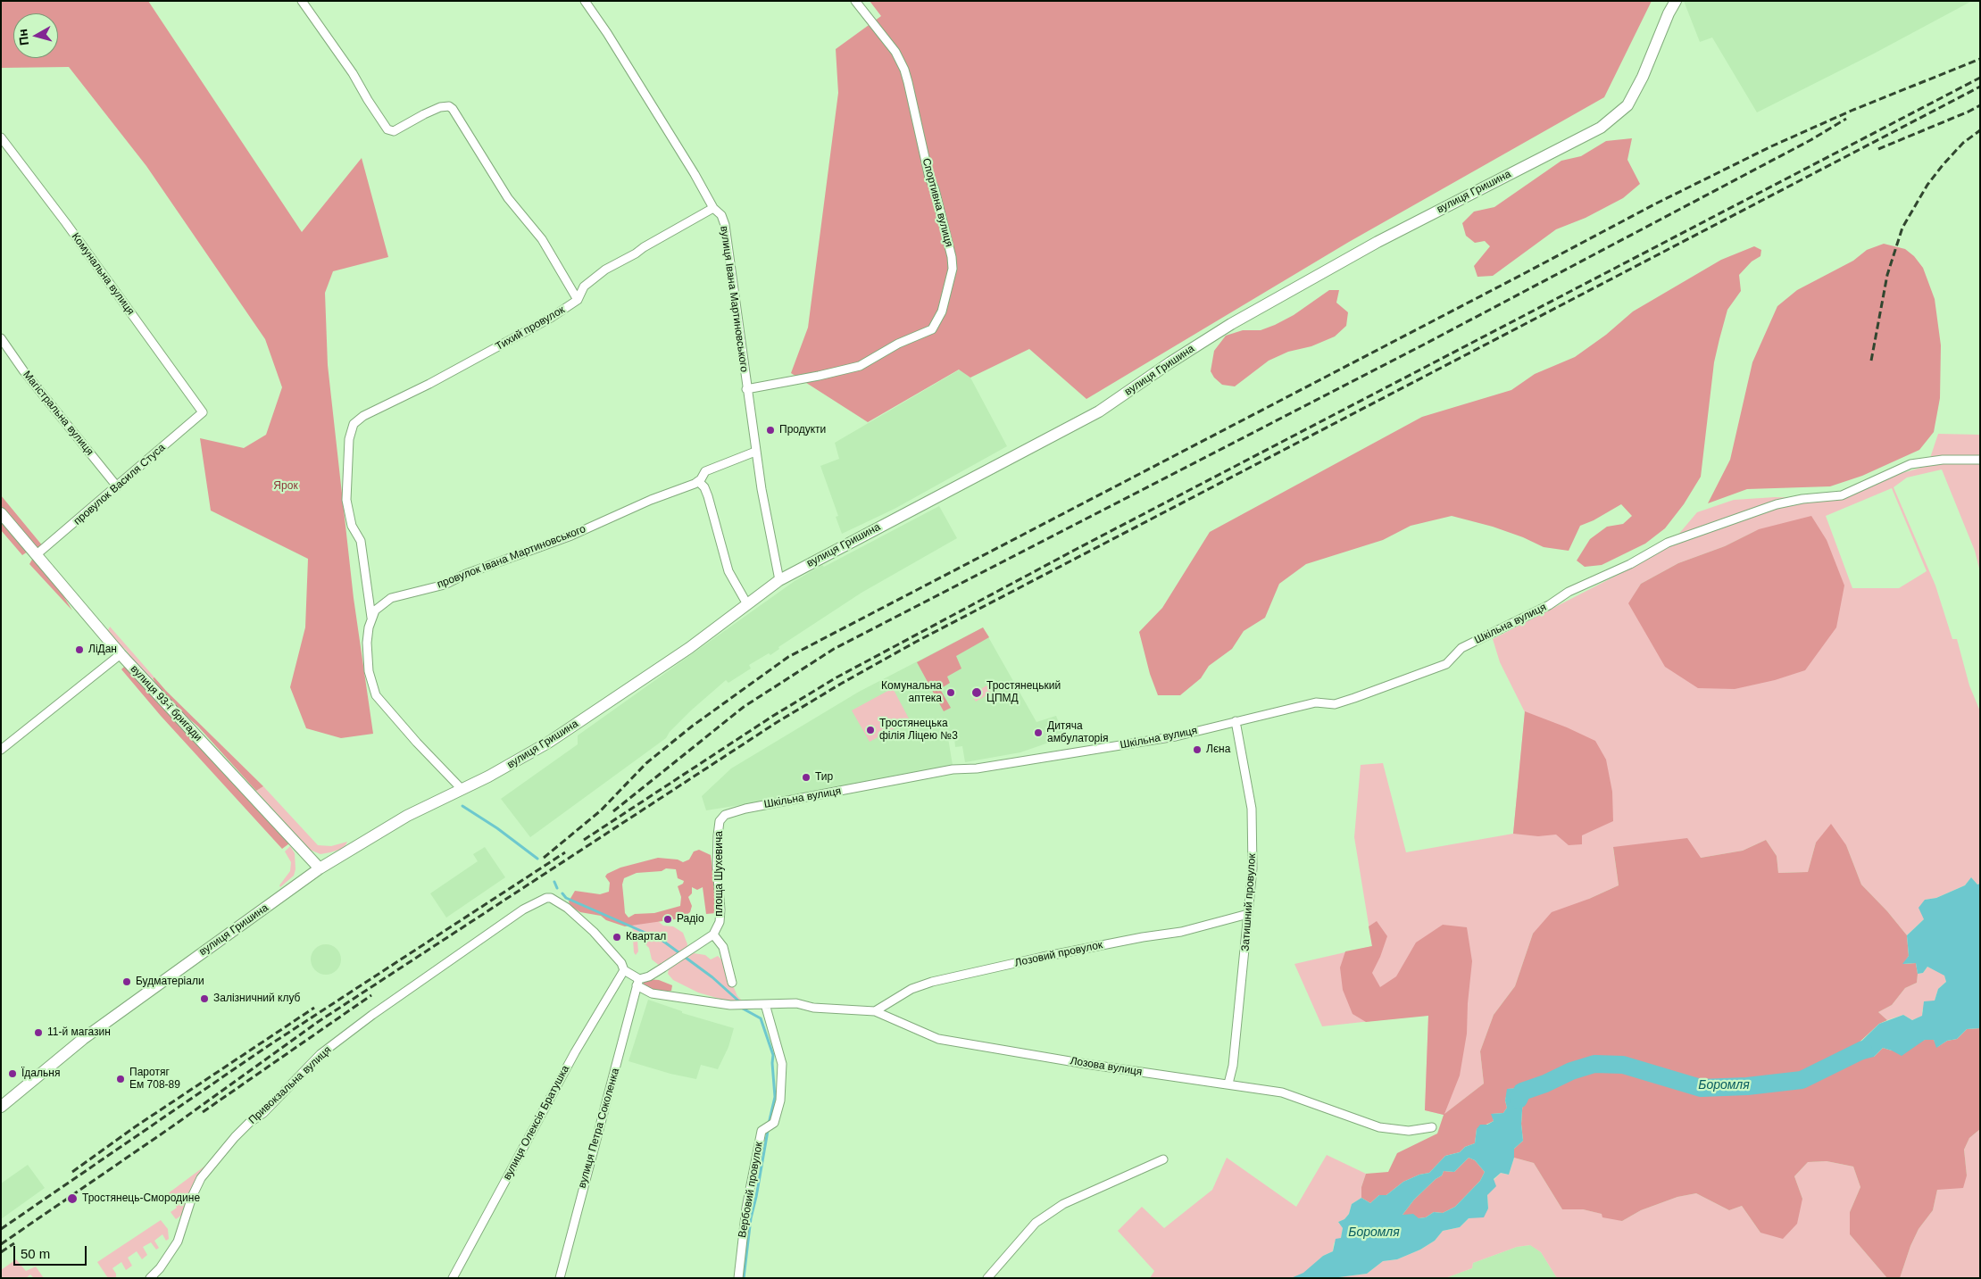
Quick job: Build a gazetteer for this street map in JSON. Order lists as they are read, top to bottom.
{
  "streets": {
    "street": [
      "вулиця Гришина",
      "Спортивна вулиця",
      "Комунальна вулиця",
      "вулиця Івана Мартиновського",
      "Тихий провулок",
      "Магістральна вулиця",
      "провулок Василя Стуса",
      "провулок Івана Мартиновського",
      "Шкільна вулиця",
      "вулиця 93-ї бригади",
      "площа Шухевича",
      "Затишний провулок",
      "Лозовий провулок",
      "Лозова вулиця",
      "Привокзальна вулиця",
      "вулиця Олексія Братушка",
      "вулиця Петра Соколенка",
      "Вербовий провулок"
    ]
  },
  "crossings": [
    ["вулиця Гришина", "вулиця Івана Мартиновського"],
    ["вулиця Гришина", "вулиця 93-ї бригади"],
    ["Спортивна вулиця", "вулиця Івана Мартиновського"],
    ["Комунальна вулиця", "провулок Василя Стуса"],
    ["вулиця Івана Мартиновського", "Тихий провулок"],
    ["вулиця Івана Мартиновського", "провулок Івана Мартиновського"],
    ["Тихий провулок", "провулок Івана Мартиновського"],
    ["Магістральна вулиця", "провулок Василя Стуса"],
    ["провулок Василя Стуса", "вулиця 93-ї бригади"],
    ["Шкільна вулиця", "площа Шухевича"],
    ["Шкільна вулиця", "Затишний провулок"],
    ["Затишний провулок", "Лозовий провулок"],
    ["Затишний провулок", "Лозова вулиця"],
    ["Лозовий провулок", "Лозова вулиця"],
    ["Лозова вулиця", "Вербовий провулок"],
    ["Привокзальна вулиця", "вулиця Олексія Братушка"]
  ],
  "water": ["Боромля"],
  "parks": ["Ярок"],
  "places": [
    "Продукти",
    "ЛіДан",
    "Комунальна аптека",
    "Тростянецький ЦПМД",
    "Тростянецька філія Ліцею №3",
    "Дитяча амбулаторія",
    "Лєна",
    "Тир",
    "Радіо",
    "Квартал",
    "Будматеріали",
    "Залізничний клуб",
    "11-й магазин",
    "Їдальня",
    "Паротяг Ем 708-89",
    "Тростянець-Смородине"
  ],
  "scale_bar": "50 m",
  "north": "left"
}
